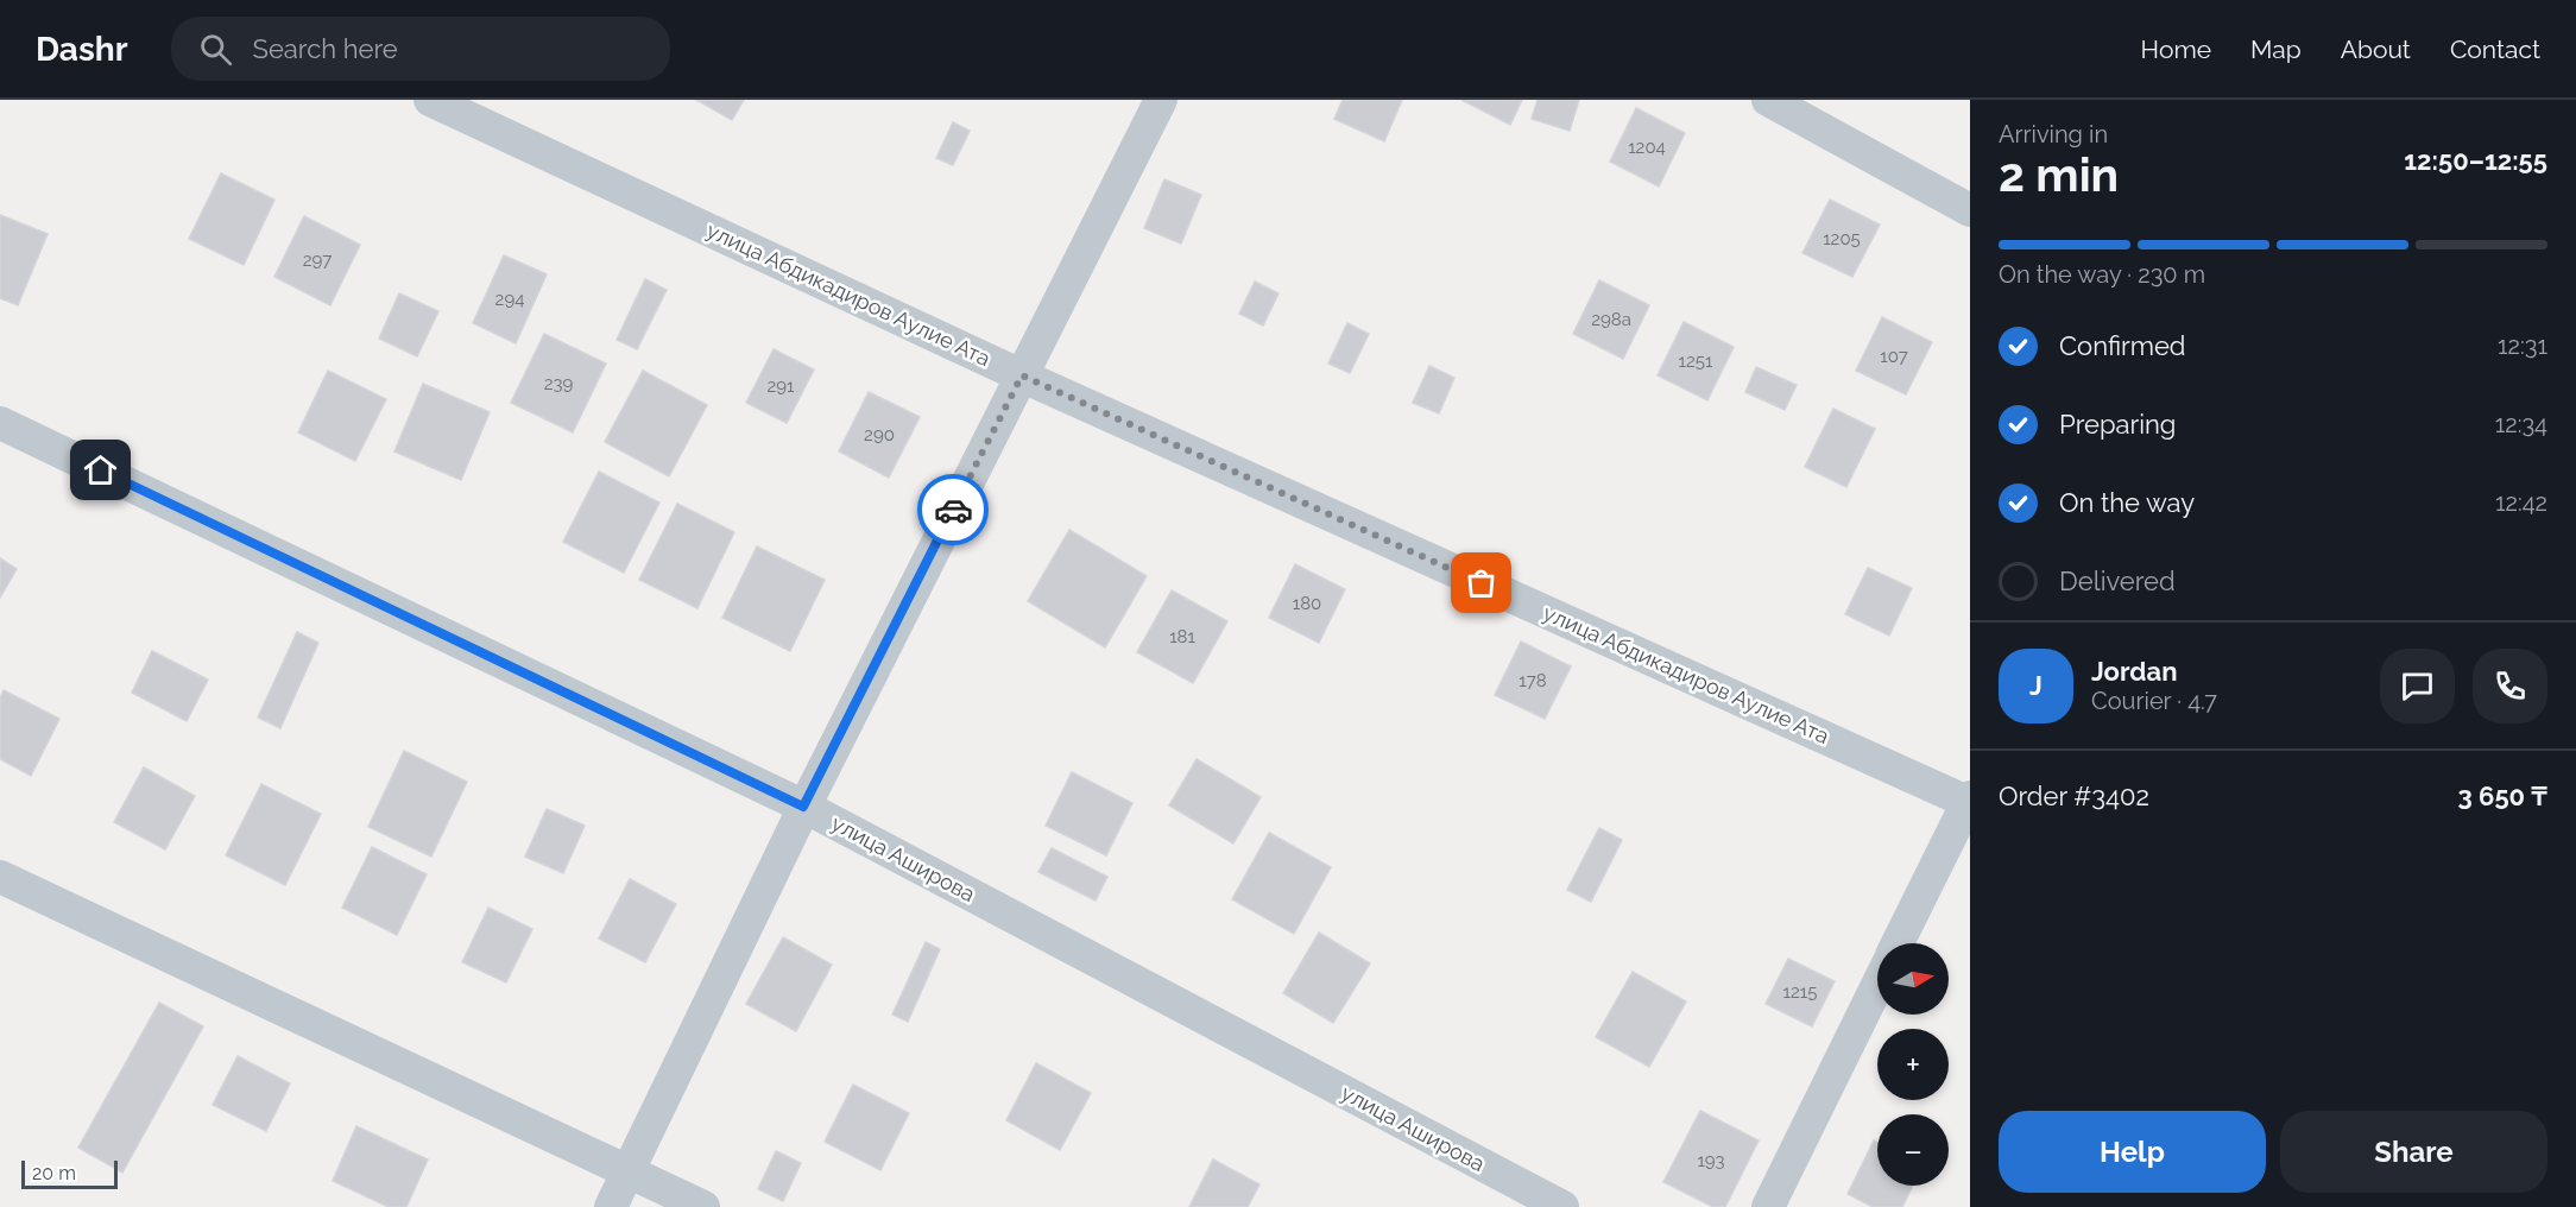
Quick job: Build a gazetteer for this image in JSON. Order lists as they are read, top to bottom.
{
  "streets": {
    "street": ["улица Абдикадиров Аулие Ата", "улица Аширова"]
  },
  "house_numbers": [
    "1204",
    "1205",
    "297",
    "294",
    "298а",
    "107",
    "1251",
    "239",
    "291",
    "290",
    "180",
    "181",
    "178",
    "1215",
    "193"
  ],
  "scale_bar": "20 m",
  "north": "right",
  "page": {
    "header": "Dashr",
    "search": "Search here",
    "nav": [
      "Home",
      "Map",
      "About",
      "Contact"
    ],
    "heading": ["2 min", "Arriving in", "12:50–12:55"],
    "panel": [
      "Jordan",
      "Courier · 4.7",
      "Order #3402",
      "3 650 ₸"
    ],
    "bar": "On the way · 230 m",
    "list": [
      ["Confirmed", "12:31"],
      ["Preparing", "12:34"],
      ["On the way", "12:42"],
      "Delivered"
    ],
    "round": "J",
    "map_buttons": ["+", "−"],
    "buttons": ["Help", "Share"],
    "scale": "20 m"
  }
}
